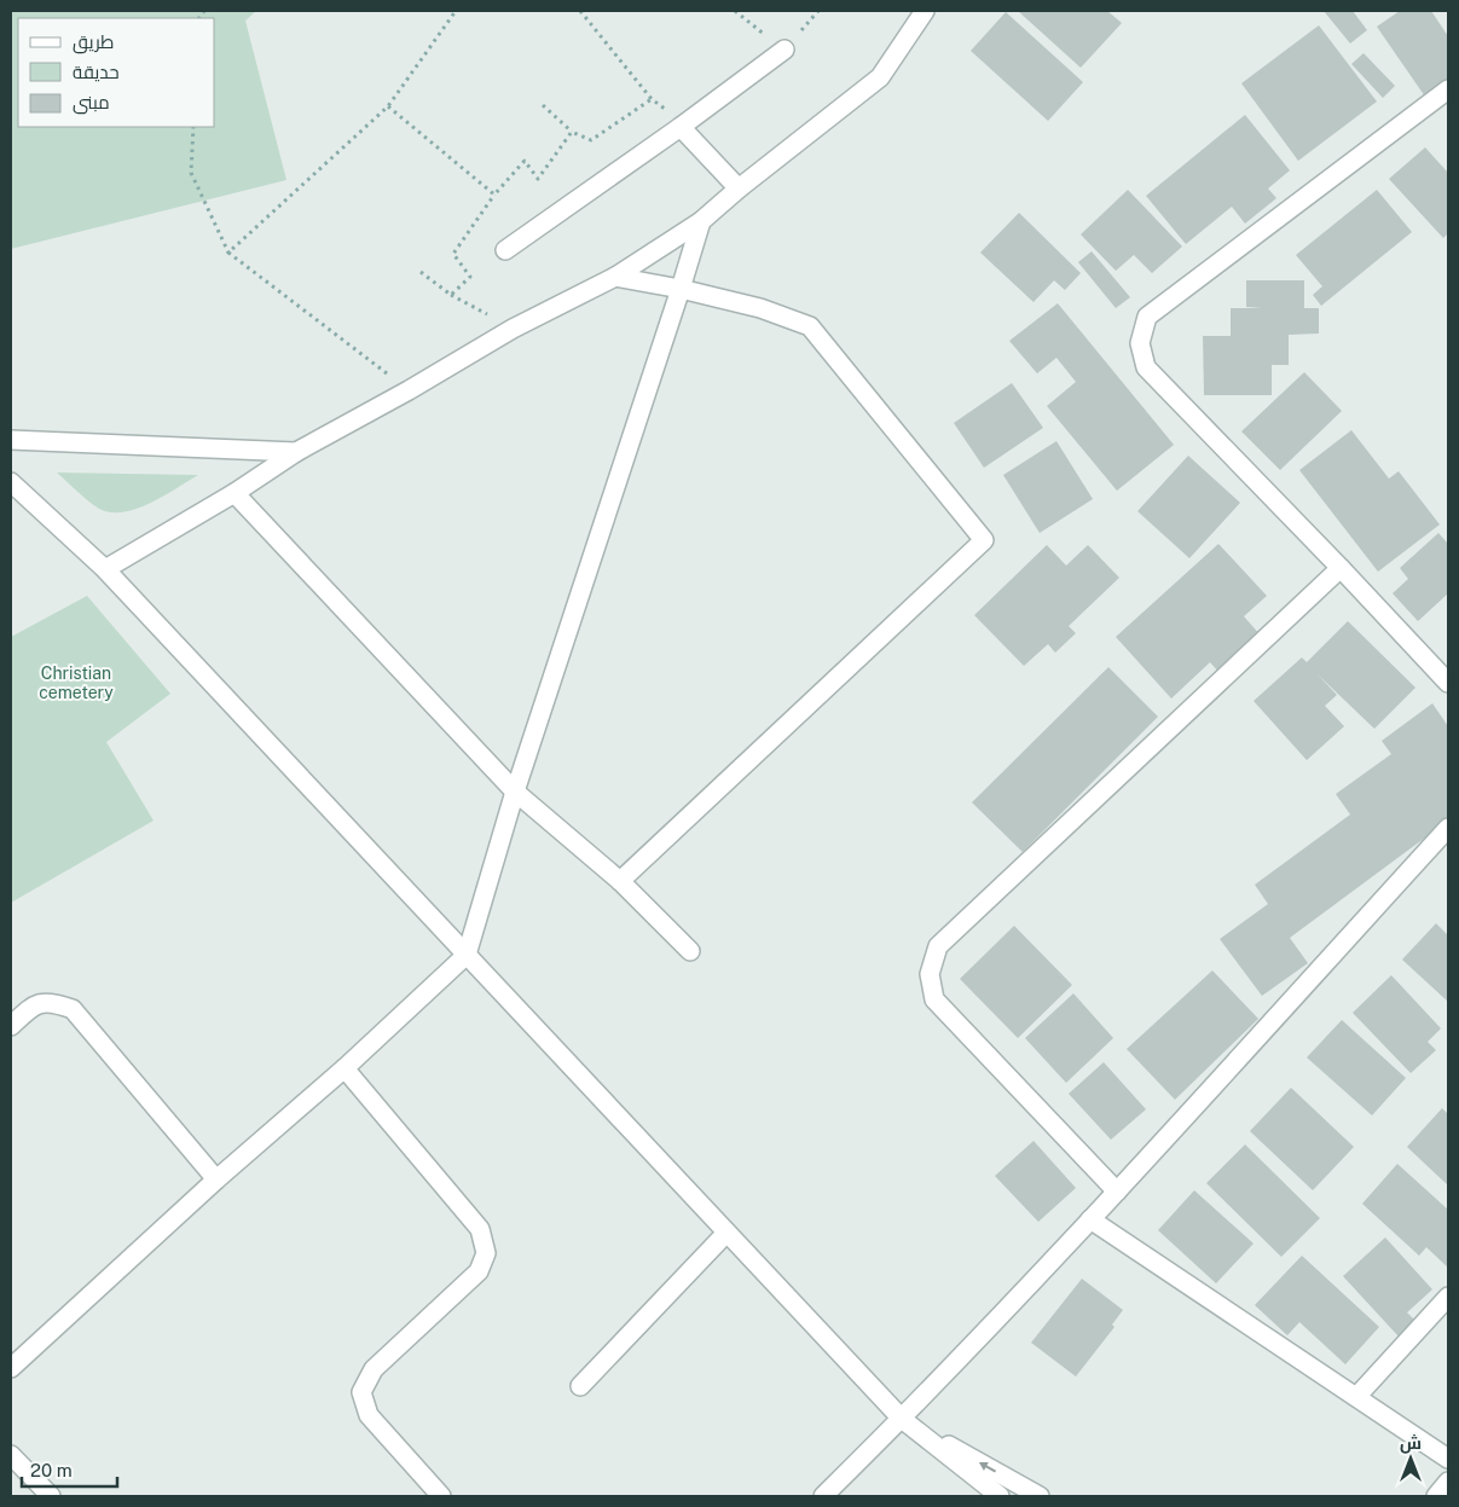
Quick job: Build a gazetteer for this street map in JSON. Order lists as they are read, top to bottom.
{
  "parks": ["Christian cemetery"],
  "legend": ["طريق", "حديقة", "مبنى"],
  "scale_bar": "20 m",
  "north": "top"
}
